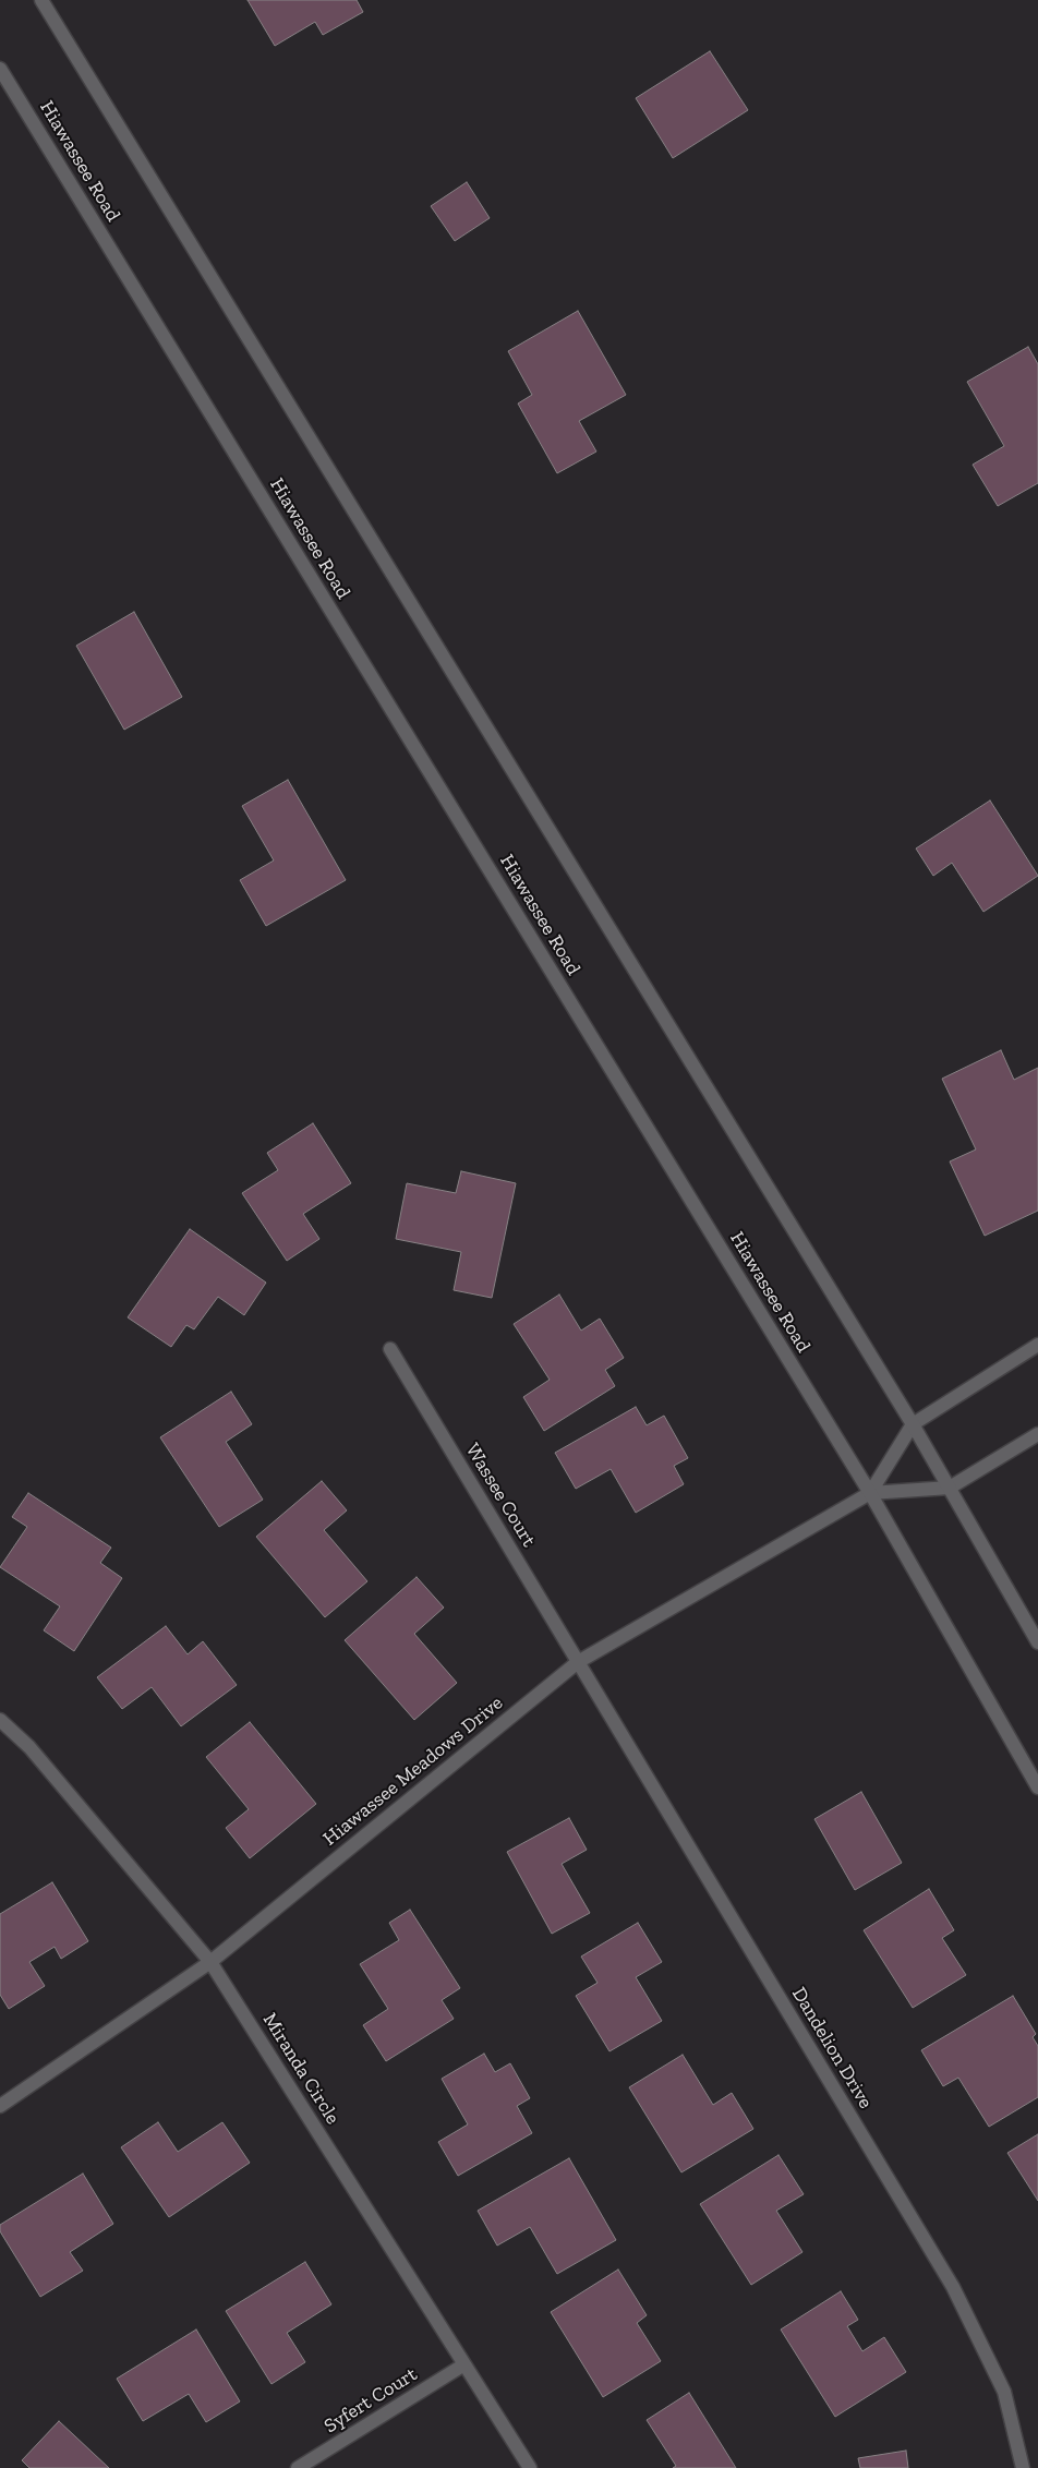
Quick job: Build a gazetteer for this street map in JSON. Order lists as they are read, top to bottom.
{
  "streets": {
    "street": [
      "Hiawassee Road",
      "Wassee Court",
      "Hiawassee Meadows Drive",
      "Dandelion Drive",
      "Miranda Circle",
      "Syfert Court"
    ]
  },
  "crossings": [
    ["Hiawassee Road", "Hiawassee Meadows Drive"],
    ["Wassee Court", "Hiawassee Meadows Drive"],
    ["Wassee Court", "Dandelion Drive"],
    ["Hiawassee Meadows Drive", "Dandelion Drive"],
    ["Hiawassee Meadows Drive", "Miranda Circle"],
    ["Miranda Circle", "Syfert Court"]
  ]
}
